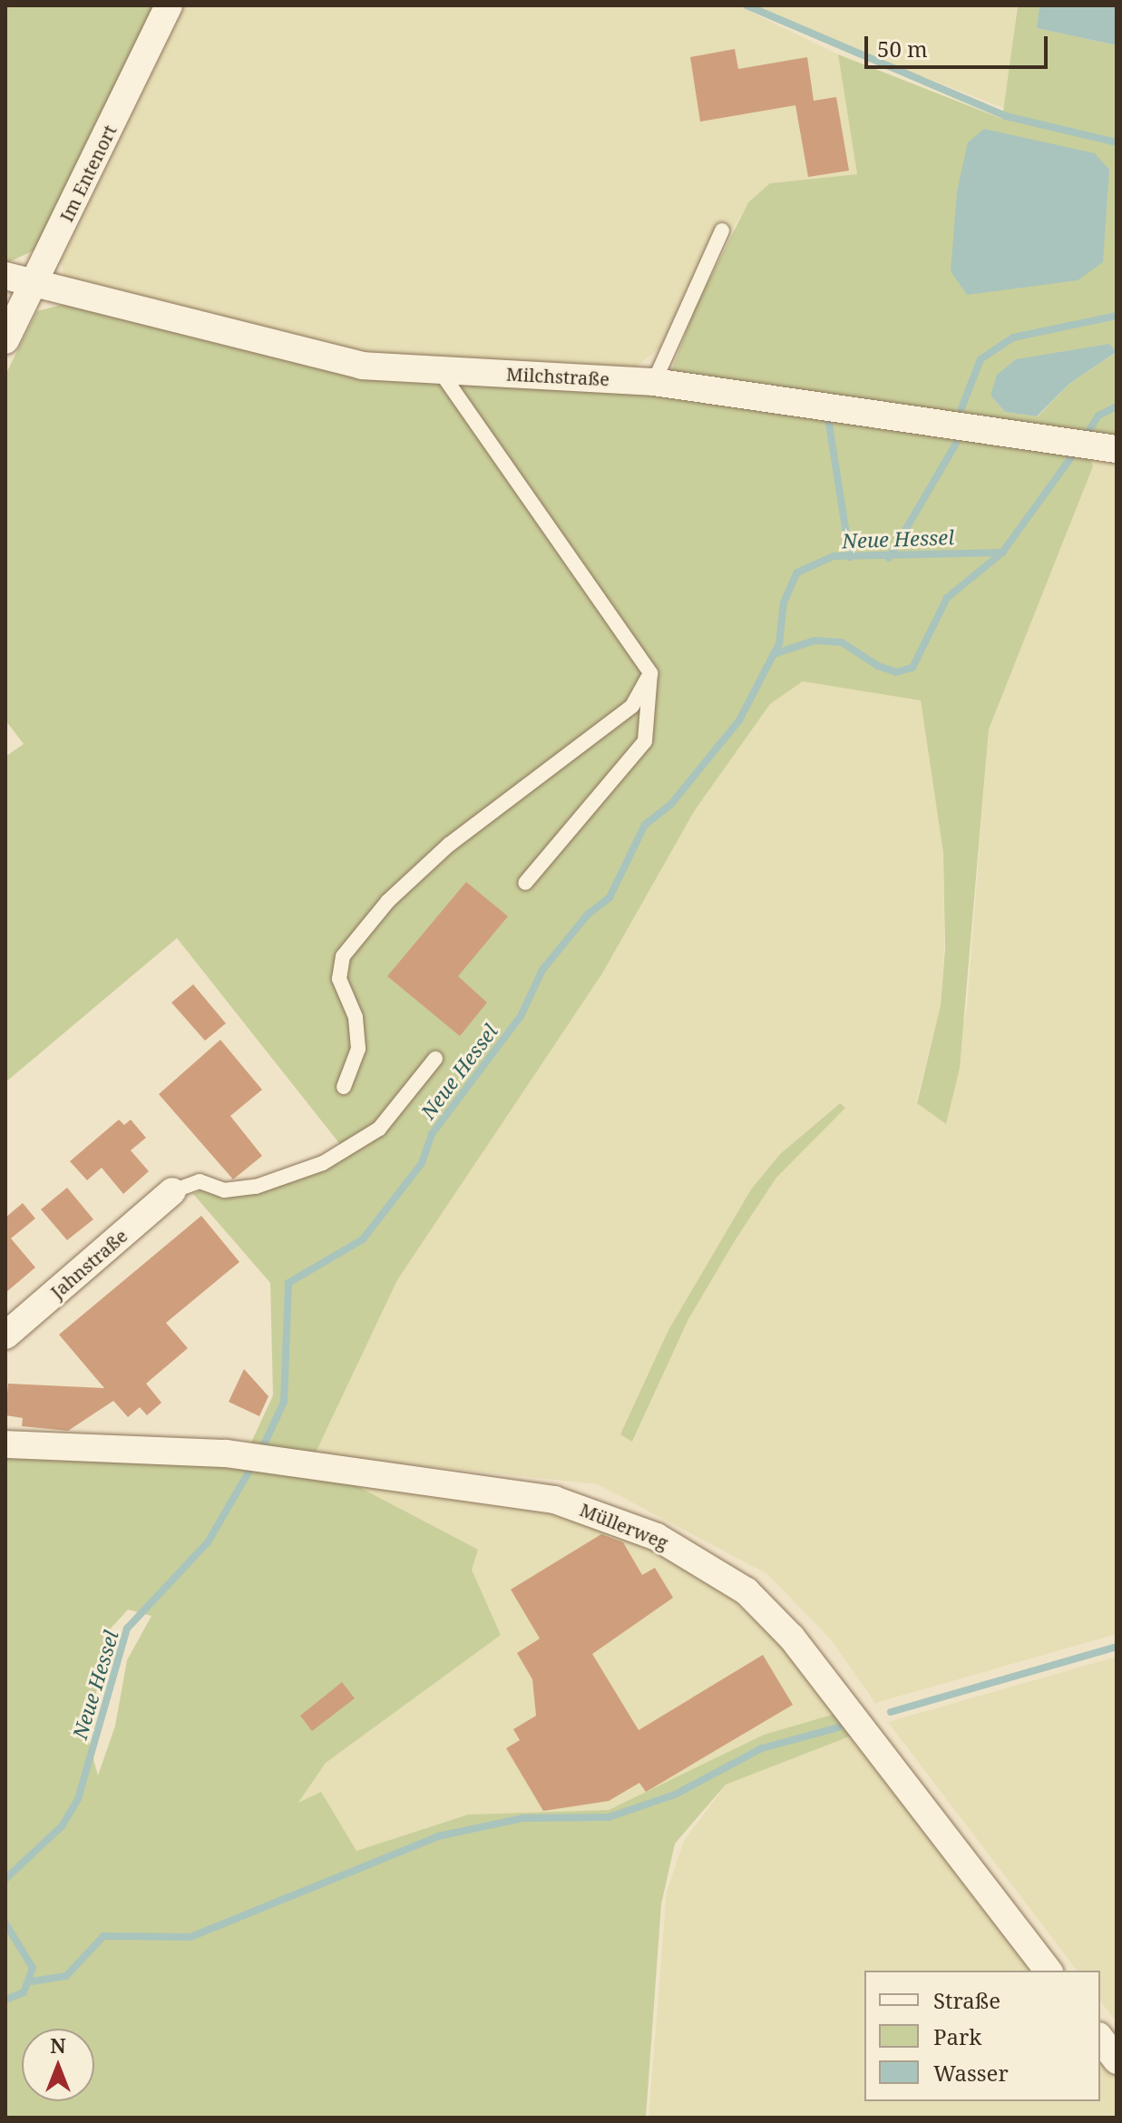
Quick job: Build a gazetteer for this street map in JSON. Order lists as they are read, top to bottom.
{
  "streets": {
    "street": [
      "Im Entenort",
      "Milchstraße",
      "Jahnstraße",
      "Müllerweg"
    ]
  },
  "crossings": [
    ["Im Entenort", "Milchstraße"]
  ],
  "water": ["Neue Hessel"],
  "legend": ["Straße", "Park", "Wasser"],
  "scale_bar": "50 m",
  "north": "top"
}
